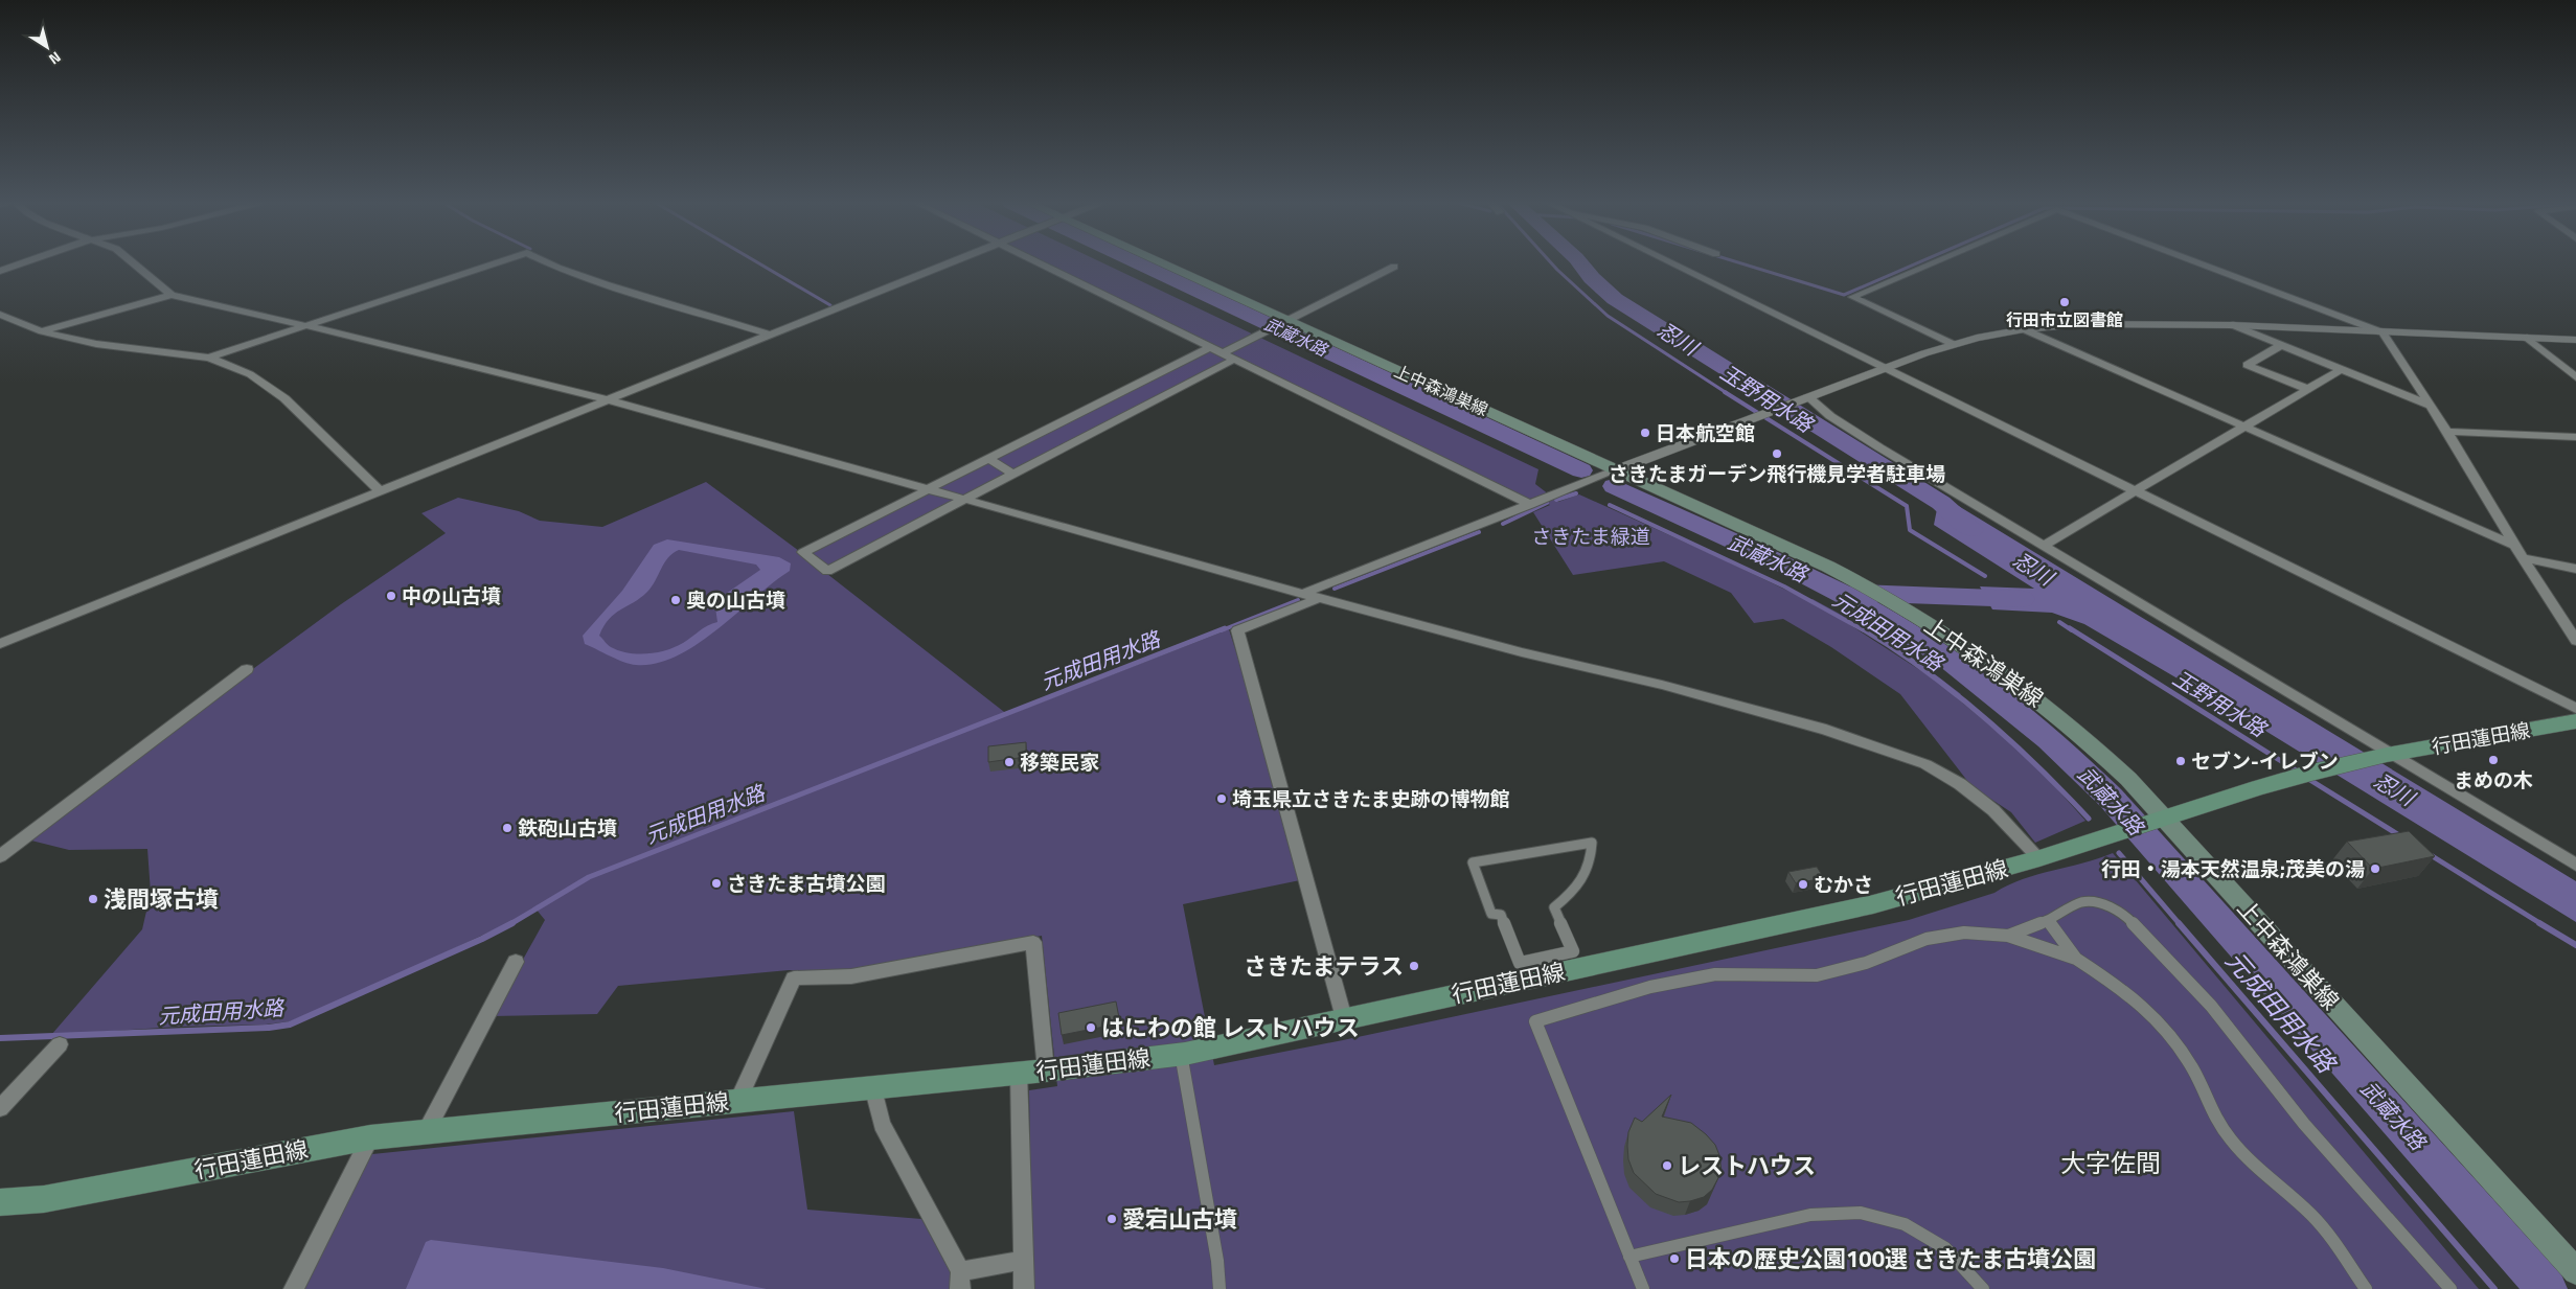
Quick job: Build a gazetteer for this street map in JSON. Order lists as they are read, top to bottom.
{
  "streets": {
    "main road": ["上中森鴻巣線", "行田蓮田線"]
  },
  "crossings": [
    ["上中森鴻巣線", "行田蓮田線"]
  ],
  "districts": ["大字佐間"],
  "water": [
    "武蔵水路",
    "忍川",
    "玉野用水路",
    "元成田用水路"
  ],
  "parks": ["さきたま緑道"],
  "places": [
    "行田市立図書館",
    "日本航空館",
    "さきたまガーデン飛行機見学者駐車場",
    "中の山古墳",
    "奥の山古墳",
    "まめの木",
    "セブン-イレブン",
    "移築民家",
    "埼玉県立さきたま史跡の博物館",
    "鉄砲山古墳",
    "行田・湯本天然温泉;茂美の湯",
    "さきたま古墳公園",
    "むかさ",
    "浅間塚古墳",
    "さきたまテラス",
    "はにわの館 レストハウス",
    "レストハウス",
    "愛宕山古墳",
    "日本の歴史公園100選 さきたま古墳公園"
  ],
  "north": "bottom right"
}
